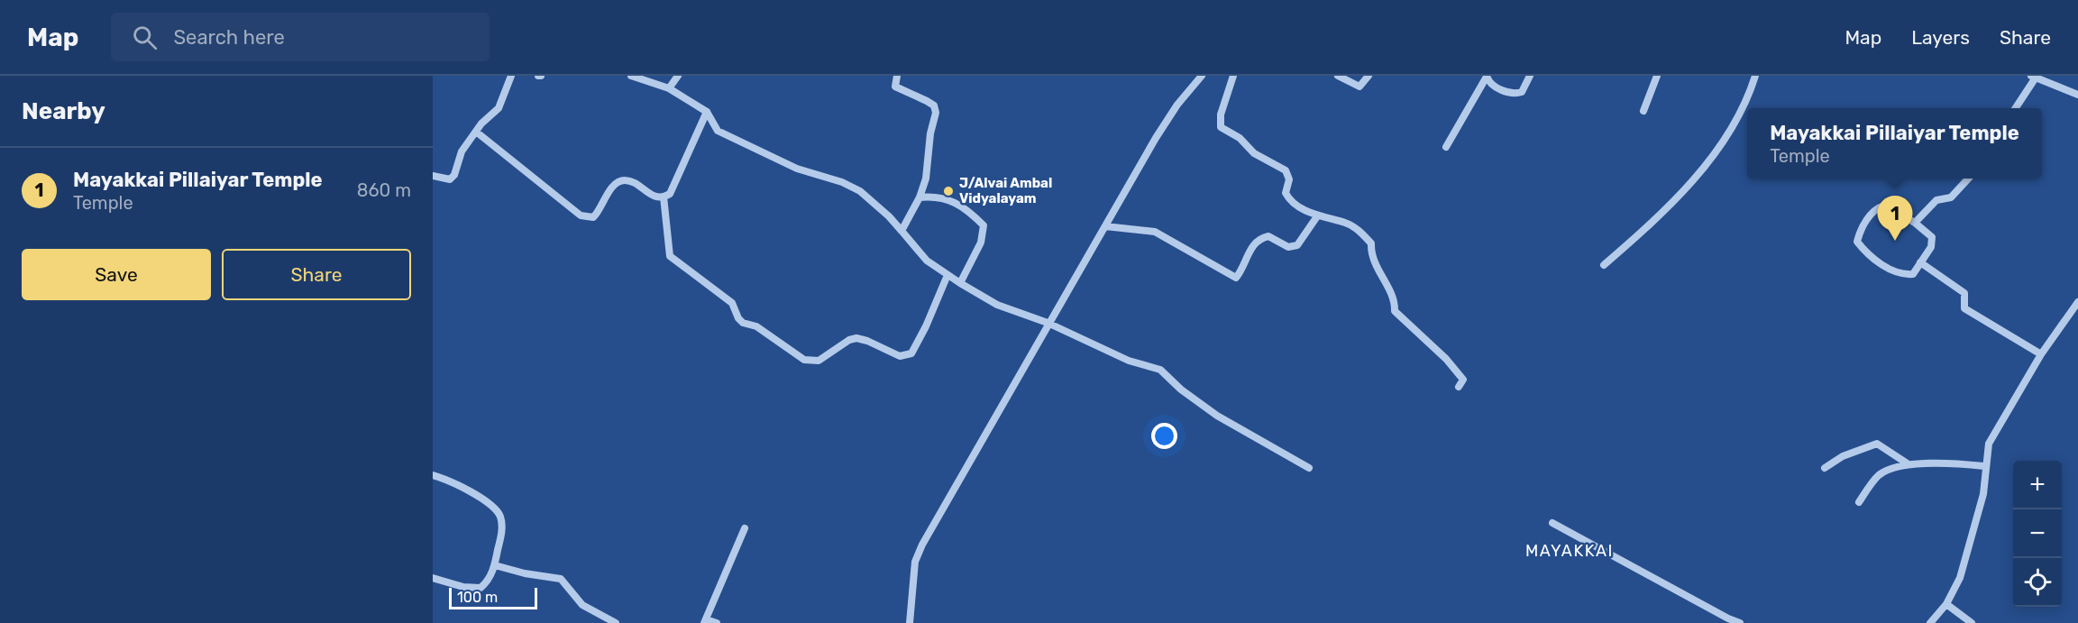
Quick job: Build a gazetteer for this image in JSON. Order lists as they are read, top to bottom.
{
  "districts": ["MAYAKKAI"],
  "places": ["J/Alvai Ambal Vidyalayam"],
  "scale_bar": "100 m",
  "page": {
    "header": "Map",
    "search": "Search here",
    "nav": ["Map", "Layers", "Share"],
    "heading": "Nearby",
    "popup": ["Mayakkai Pillaiyar Temple", "Temple"],
    "list": [
      {
        "mark": "1",
        "name": "Mayakkai Pillaiyar Temple",
        "note": "Temple",
        "value": "860 m"
      }
    ],
    "pins": "1",
    "buttons": ["Save", "Share"],
    "map_buttons": ["+", "−"],
    "scale": "100 m"
  }
}
